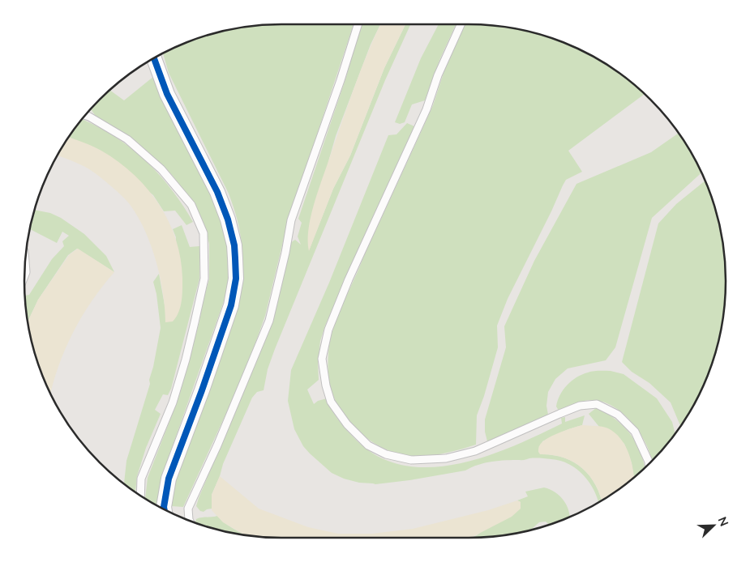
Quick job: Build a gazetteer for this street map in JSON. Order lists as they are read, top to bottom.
{
  "north": "top right"
}
